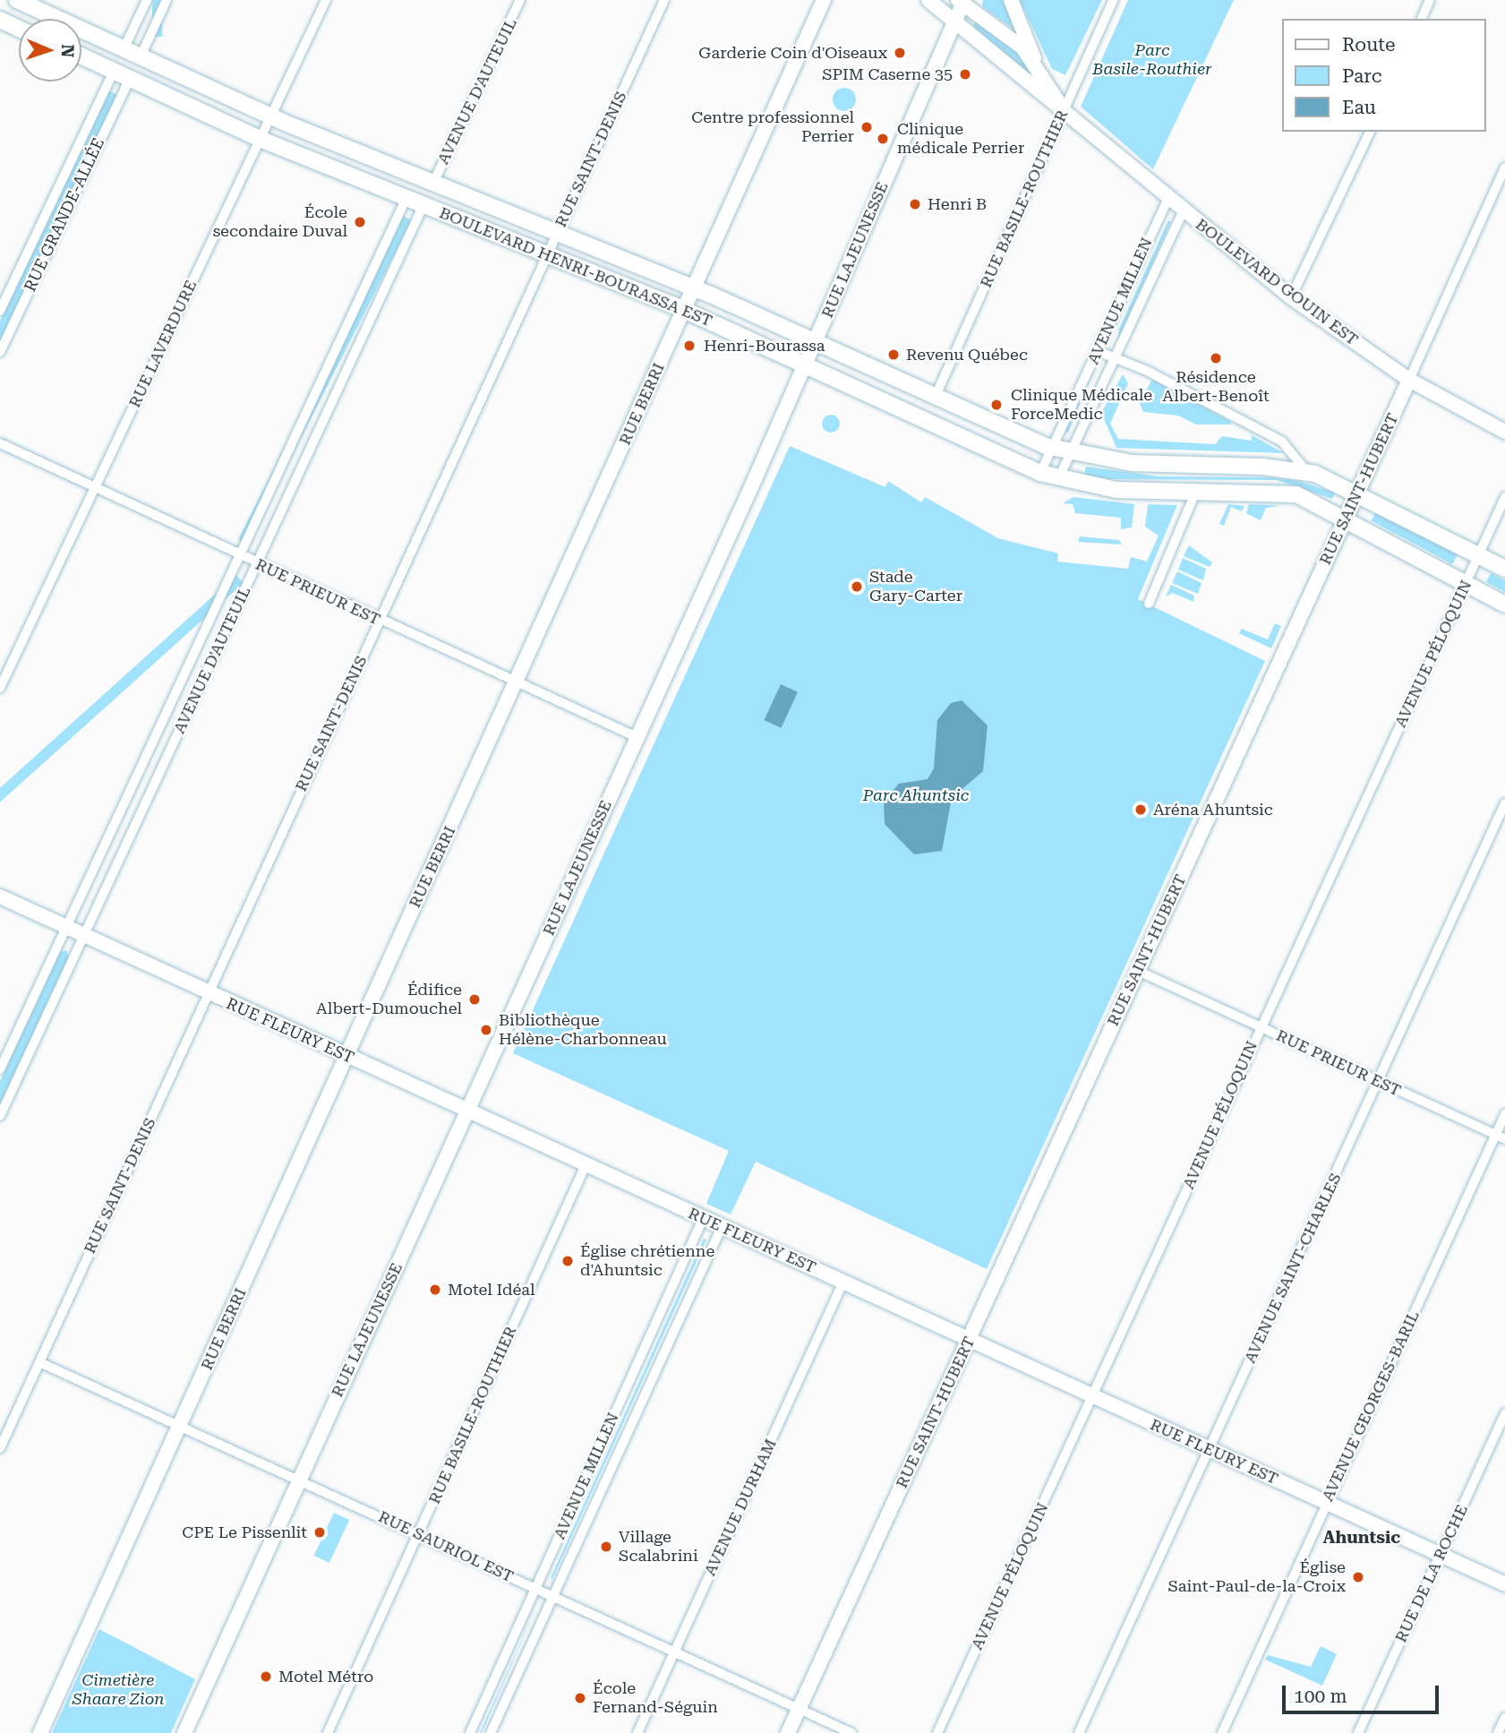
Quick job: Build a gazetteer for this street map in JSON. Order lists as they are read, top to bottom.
{
  "streets": {
    "main road": [
      "RUE LAJEUNESSE",
      "BOULEVARD HENRI-BOURASSA EST",
      "BOULEVARD GOUIN EST",
      "RUE BERRI",
      "RUE SAINT-HUBERT",
      "RUE FLEURY EST"
    ],
    "street": [
      "AVENUE D'AUTEUIL",
      "RUE SAINT-DENIS",
      "RUE BASILE-ROUTHIER",
      "RUE GRANDE-ALLÉE",
      "AVENUE MILLEN",
      "RUE LAVERDURE",
      "RUE PRIEUR EST",
      "AVENUE PÉLOQUIN",
      "AVENUE SAINT-CHARLES",
      "AVENUE GEORGES-BARIL",
      "AVENUE DURHAM",
      "RUE SAURIOL EST",
      "RUE DE LA ROCHE"
    ]
  },
  "crossings": [
    ["AVENUE D'AUTEUIL", "BOULEVARD HENRI-BOURASSA EST"],
    ["AVENUE D'AUTEUIL", "RUE PRIEUR EST"],
    ["AVENUE D'AUTEUIL", "RUE FLEURY EST"],
    ["RUE SAINT-DENIS", "BOULEVARD HENRI-BOURASSA EST"],
    ["RUE SAINT-DENIS", "RUE PRIEUR EST"],
    ["RUE SAINT-DENIS", "RUE FLEURY EST"],
    ["RUE SAINT-DENIS", "RUE SAURIOL EST"],
    ["RUE BASILE-ROUTHIER", "BOULEVARD HENRI-BOURASSA EST"],
    ["RUE BASILE-ROUTHIER", "BOULEVARD GOUIN EST"],
    ["RUE BASILE-ROUTHIER", "RUE FLEURY EST"],
    ["RUE BASILE-ROUTHIER", "RUE SAURIOL EST"],
    ["RUE GRANDE-ALLÉE", "BOULEVARD HENRI-BOURASSA EST"],
    ["RUE LAJEUNESSE", "BOULEVARD HENRI-BOURASSA EST"],
    ["RUE LAJEUNESSE", "BOULEVARD GOUIN EST"],
    ["RUE LAJEUNESSE", "RUE PRIEUR EST"],
    ["RUE LAJEUNESSE", "RUE FLEURY EST"],
    ["RUE LAJEUNESSE", "RUE SAURIOL EST"],
    ["BOULEVARD HENRI-BOURASSA EST", "AVENUE MILLEN"],
    ["BOULEVARD HENRI-BOURASSA EST", "RUE LAVERDURE"],
    ["BOULEVARD HENRI-BOURASSA EST", "RUE BERRI"],
    ["BOULEVARD HENRI-BOURASSA EST", "RUE SAINT-HUBERT"],
    ["BOULEVARD HENRI-BOURASSA EST", "AVENUE PÉLOQUIN"],
    ["BOULEVARD GOUIN EST", "AVENUE MILLEN"],
    ["BOULEVARD GOUIN EST", "RUE SAINT-HUBERT"],
    ["AVENUE MILLEN", "RUE FLEURY EST"],
    ["AVENUE MILLEN", "RUE SAURIOL EST"],
    ["RUE LAVERDURE", "RUE PRIEUR EST"],
    ["RUE BERRI", "RUE PRIEUR EST"],
    ["RUE BERRI", "RUE FLEURY EST"],
    ["RUE BERRI", "RUE SAURIOL EST"],
    ["RUE SAINT-HUBERT", "RUE PRIEUR EST"],
    ["RUE SAINT-HUBERT", "RUE FLEURY EST"],
    ["RUE SAINT-HUBERT", "RUE SAURIOL EST"],
    ["RUE PRIEUR EST", "AVENUE PÉLOQUIN"],
    ["RUE PRIEUR EST", "AVENUE SAINT-CHARLES"],
    ["RUE PRIEUR EST", "AVENUE GEORGES-BARIL"],
    ["AVENUE PÉLOQUIN", "RUE FLEURY EST"],
    ["RUE FLEURY EST", "AVENUE SAINT-CHARLES"],
    ["RUE FLEURY EST", "AVENUE GEORGES-BARIL"],
    ["RUE FLEURY EST", "AVENUE DURHAM"],
    ["RUE FLEURY EST", "RUE DE LA ROCHE"],
    ["AVENUE DURHAM", "RUE SAURIOL EST"]
  ],
  "districts": ["Ahuntsic"],
  "parks": ["Parc Basile-Routhier", "Parc Ahuntsic", "Cimetière Shaare Zion"],
  "places": [
    "Garderie Coin d'Oiseaux",
    "SPIM Caserne 35",
    "Centre professionnel Perrier",
    "Clinique médicale Perrier",
    "Henri B",
    "École secondaire Duval",
    "Henri-Bourassa",
    "Revenu Québec",
    "Résidence Albert-Benoît",
    "Clinique Médicale ForceMedic",
    "Stade Gary-Carter",
    "Aréna Ahuntsic",
    "Édifice Albert-Dumouchel",
    "Bibliothèque Hélène-Charbonneau",
    "Église chrétienne d'Ahuntsic",
    "Motel Idéal",
    "CPE Le Pissenlit",
    "Village Scalabrini",
    "Église Saint-Paul-de-la-Croix",
    "Motel Métro",
    "École Fernand-Séguin"
  ],
  "legend": ["Route", "Parc", "Eau"],
  "scale_bar": "100 m",
  "north": "right"
}
